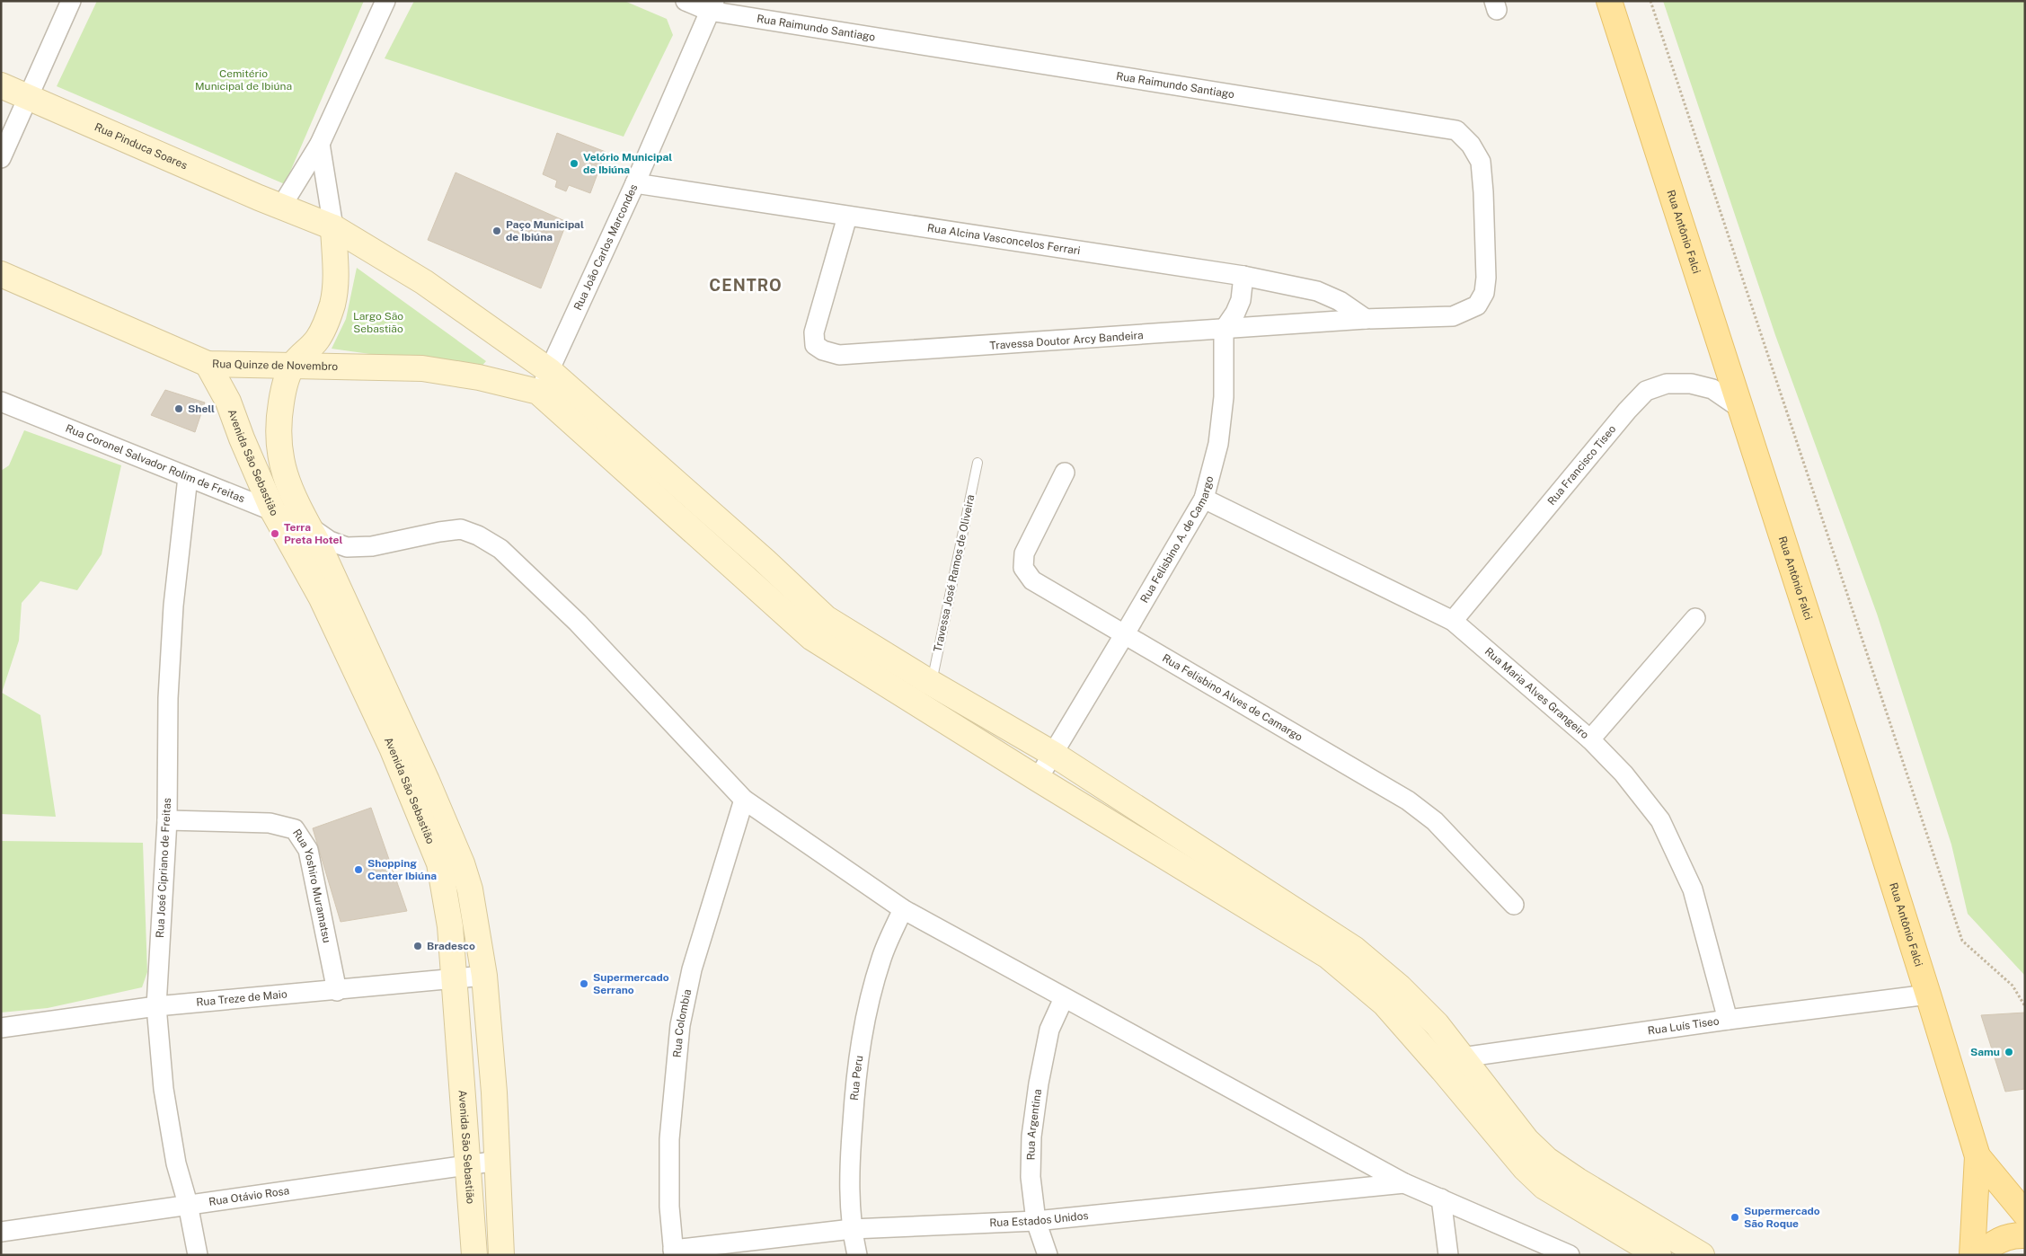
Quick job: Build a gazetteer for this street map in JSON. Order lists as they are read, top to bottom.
{
  "streets": {
    "main road": [
      "Rua Pinduca Soares",
      "Rua Antônio Falci",
      "Rua Quinze de Novembro",
      "Avenida São Sebastião"
    ],
    "street": [
      "Rua Raimundo Santiago",
      "Rua Alcina Vasconcelos Ferrari",
      "Rua João Carlos Marcondes",
      "Travessa Doutor Arcy Bandeira",
      "Rua Coronel Salvador Rolim de Freitas",
      "Rua Francisco Tiseo",
      "Rua Felisbino A. de Camargo",
      "Rua Maria Alves Grangeiro",
      "Rua Felisbino Alves de Camargo",
      "Rua José Cipriano de Freitas",
      "Rua Yoshiro Muramatsu",
      "Rua Treze de Maio",
      "Rua Colombia",
      "Rua Luís Tiseo",
      "Rua Peru",
      "Rua Argentina",
      "Rua Otávio Rosa",
      "Rua Estados Unidos"
    ],
    "lane": ["Travessa José Ramos de Oliveira"]
  },
  "crossings": [
    ["Rua Raimundo Santiago", "Rua João Carlos Marcondes"],
    ["Rua Raimundo Santiago", "Travessa Doutor Arcy Bandeira"],
    ["Rua Pinduca Soares", "Rua João Carlos Marcondes"],
    ["Rua Pinduca Soares", "Rua Quinze de Novembro"],
    ["Rua Antônio Falci", "Rua Francisco Tiseo"],
    ["Rua Antônio Falci", "Rua Luís Tiseo"],
    ["Rua Alcina Vasconcelos Ferrari", "Rua João Carlos Marcondes"],
    ["Rua Alcina Vasconcelos Ferrari", "Travessa Doutor Arcy Bandeira"],
    ["Rua João Carlos Marcondes", "Rua Quinze de Novembro"],
    ["Travessa Doutor Arcy Bandeira", "Rua Felisbino A. de Camargo"],
    ["Rua Quinze de Novembro", "Avenida São Sebastião"],
    ["Avenida São Sebastião", "Rua Coronel Salvador Rolim de Freitas"],
    ["Avenida São Sebastião", "Rua Treze de Maio"],
    ["Avenida São Sebastião", "Rua Otávio Rosa"],
    ["Rua Coronel Salvador Rolim de Freitas", "Rua José Cipriano de Freitas"],
    ["Rua Coronel Salvador Rolim de Freitas", "Rua Colombia"],
    ["Rua Coronel Salvador Rolim de Freitas", "Rua Peru"],
    ["Rua Coronel Salvador Rolim de Freitas", "Rua Argentina"],
    ["Rua Coronel Salvador Rolim de Freitas", "Rua Estados Unidos"],
    ["Rua Francisco Tiseo", "Rua Maria Alves Grangeiro"],
    ["Rua Felisbino A. de Camargo", "Rua Maria Alves Grangeiro"],
    ["Rua Felisbino A. de Camargo", "Rua Felisbino Alves de Camargo"],
    ["Rua Maria Alves Grangeiro", "Rua Luís Tiseo"],
    ["Rua José Cipriano de Freitas", "Rua Yoshiro Muramatsu"],
    ["Rua José Cipriano de Freitas", "Rua Treze de Maio"],
    ["Rua José Cipriano de Freitas", "Rua Otávio Rosa"],
    ["Rua Yoshiro Muramatsu", "Rua Treze de Maio"],
    ["Rua Colombia", "Rua Estados Unidos"],
    ["Rua Peru", "Rua Estados Unidos"],
    ["Rua Argentina", "Rua Estados Unidos"]
  ],
  "districts": ["CENTRO"],
  "parks": ["Cemitério Municipal de Ibiúna", "Largo São Sebastião"],
  "places": [
    "Velório Municipal de Ibiúna",
    "Paço Municipal de Ibiúna",
    "Shell",
    "Terra Preta Hotel",
    "Shopping Center Ibiúna",
    "Bradesco",
    "Supermercado Serrano",
    "Samu",
    "Supermercado São Roque"
  ]
}
